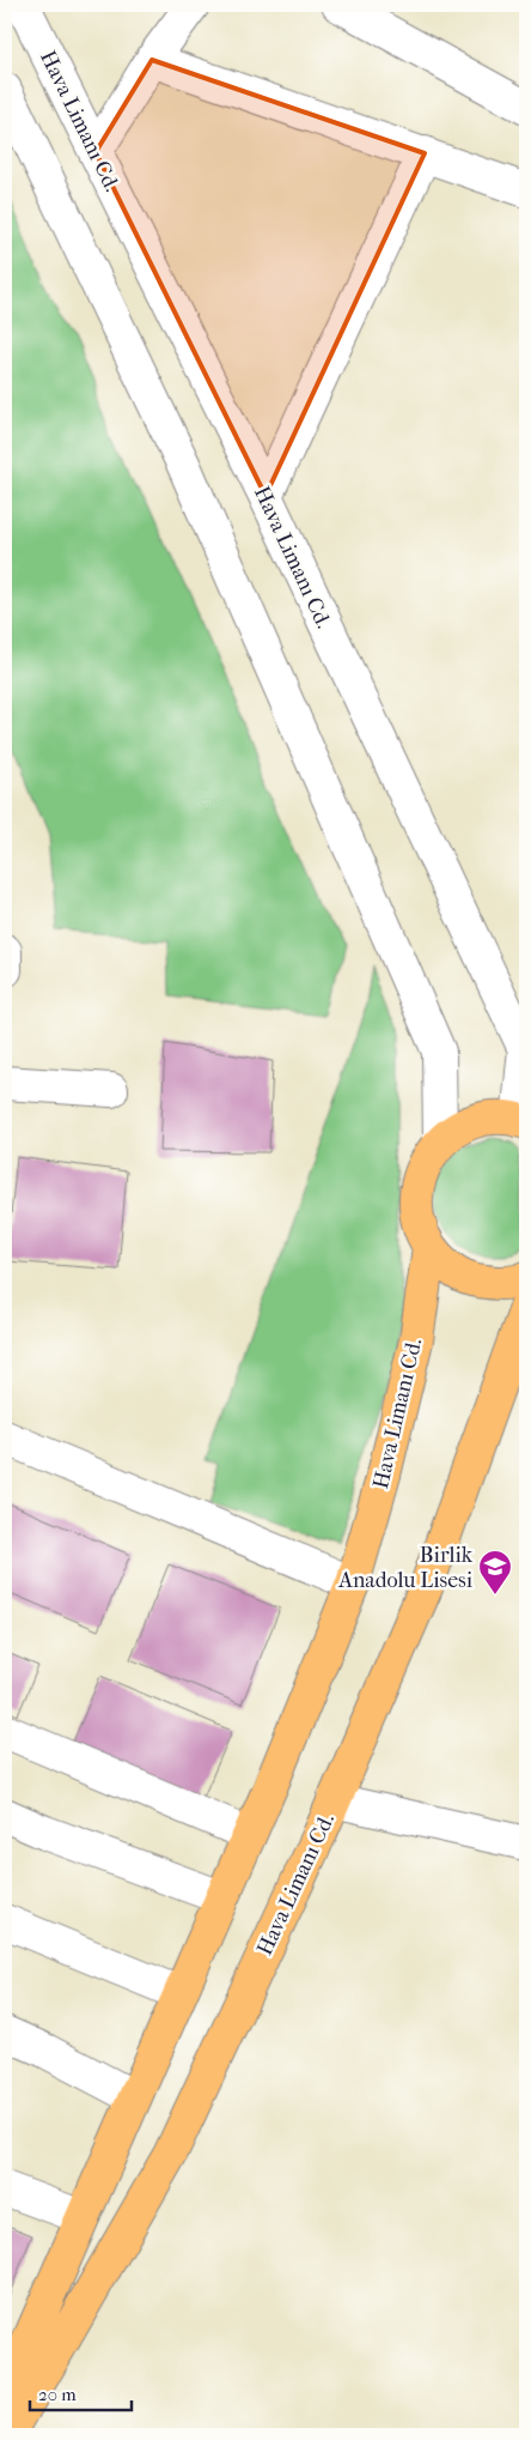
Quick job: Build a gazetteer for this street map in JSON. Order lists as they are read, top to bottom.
{
  "streets": {
    "main road": ["Hava Limanı Cd."]
  },
  "places": {
    "school or university": ["Birlik Anadolu Lisesi"]
  },
  "scale_bar": "20 m"
}
